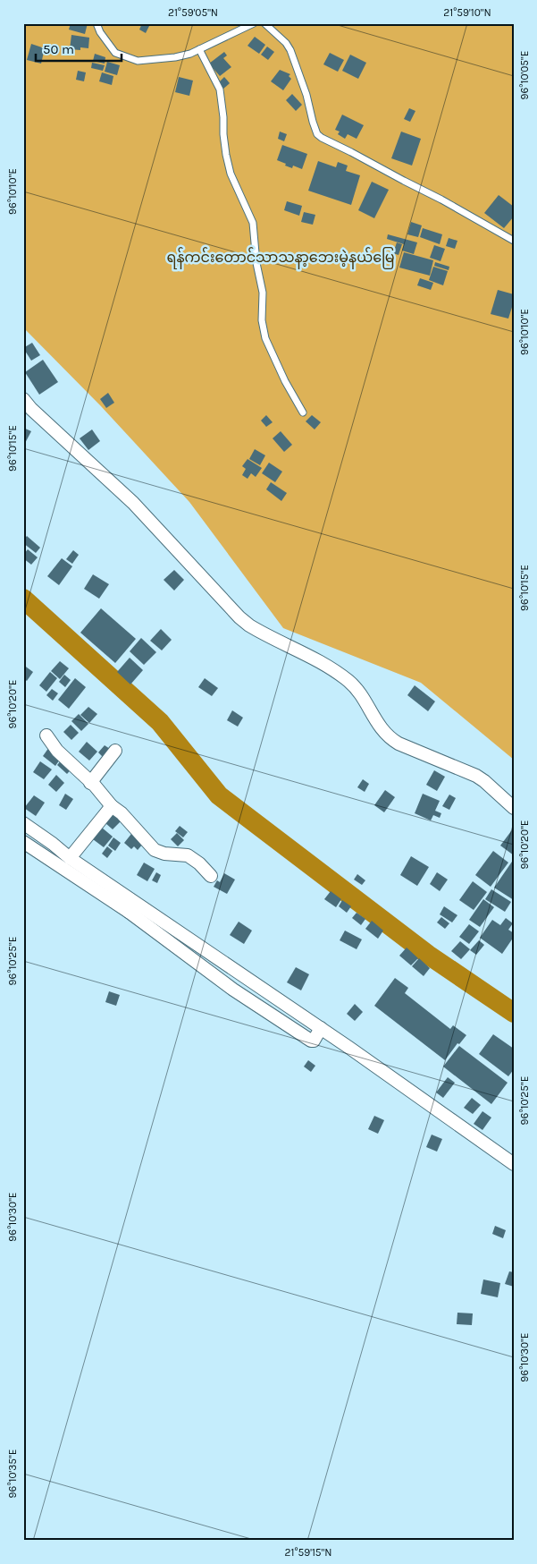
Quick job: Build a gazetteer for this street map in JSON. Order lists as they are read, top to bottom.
{
  "parks": ["ရန်ကင်းတောင်သာသနာ့ဘေးမဲ့နယ်မြေ"],
  "scale_bar": "50 m",
  "coordinates": [
    "21°59'05\"N",
    "21°59'10\"N",
    "96°10'05\"E",
    "96°10'10\"E",
    "96°10'15\"E",
    "96°10'20\"E",
    "96°10'25\"E",
    "96°10'30\"E",
    "96°10'35\"E",
    "21°59'15\"N"
  ]
}
